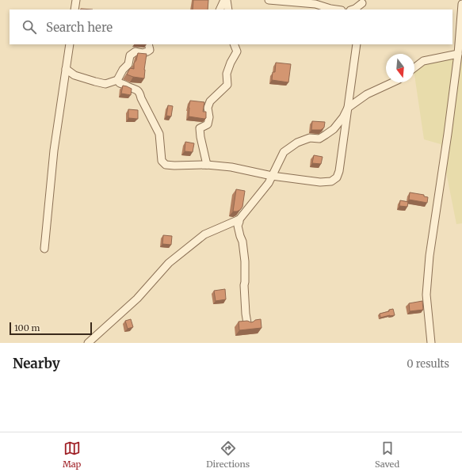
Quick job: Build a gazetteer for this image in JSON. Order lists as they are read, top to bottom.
{
  "scale_bar": "100 m",
  "north": "bottom",
  "page": {
    "search": "Search here",
    "scale": "100 m",
    "heading": ["Nearby", "0 results"],
    "nav": ["Map", "Directions", "Saved"]
  }
}
